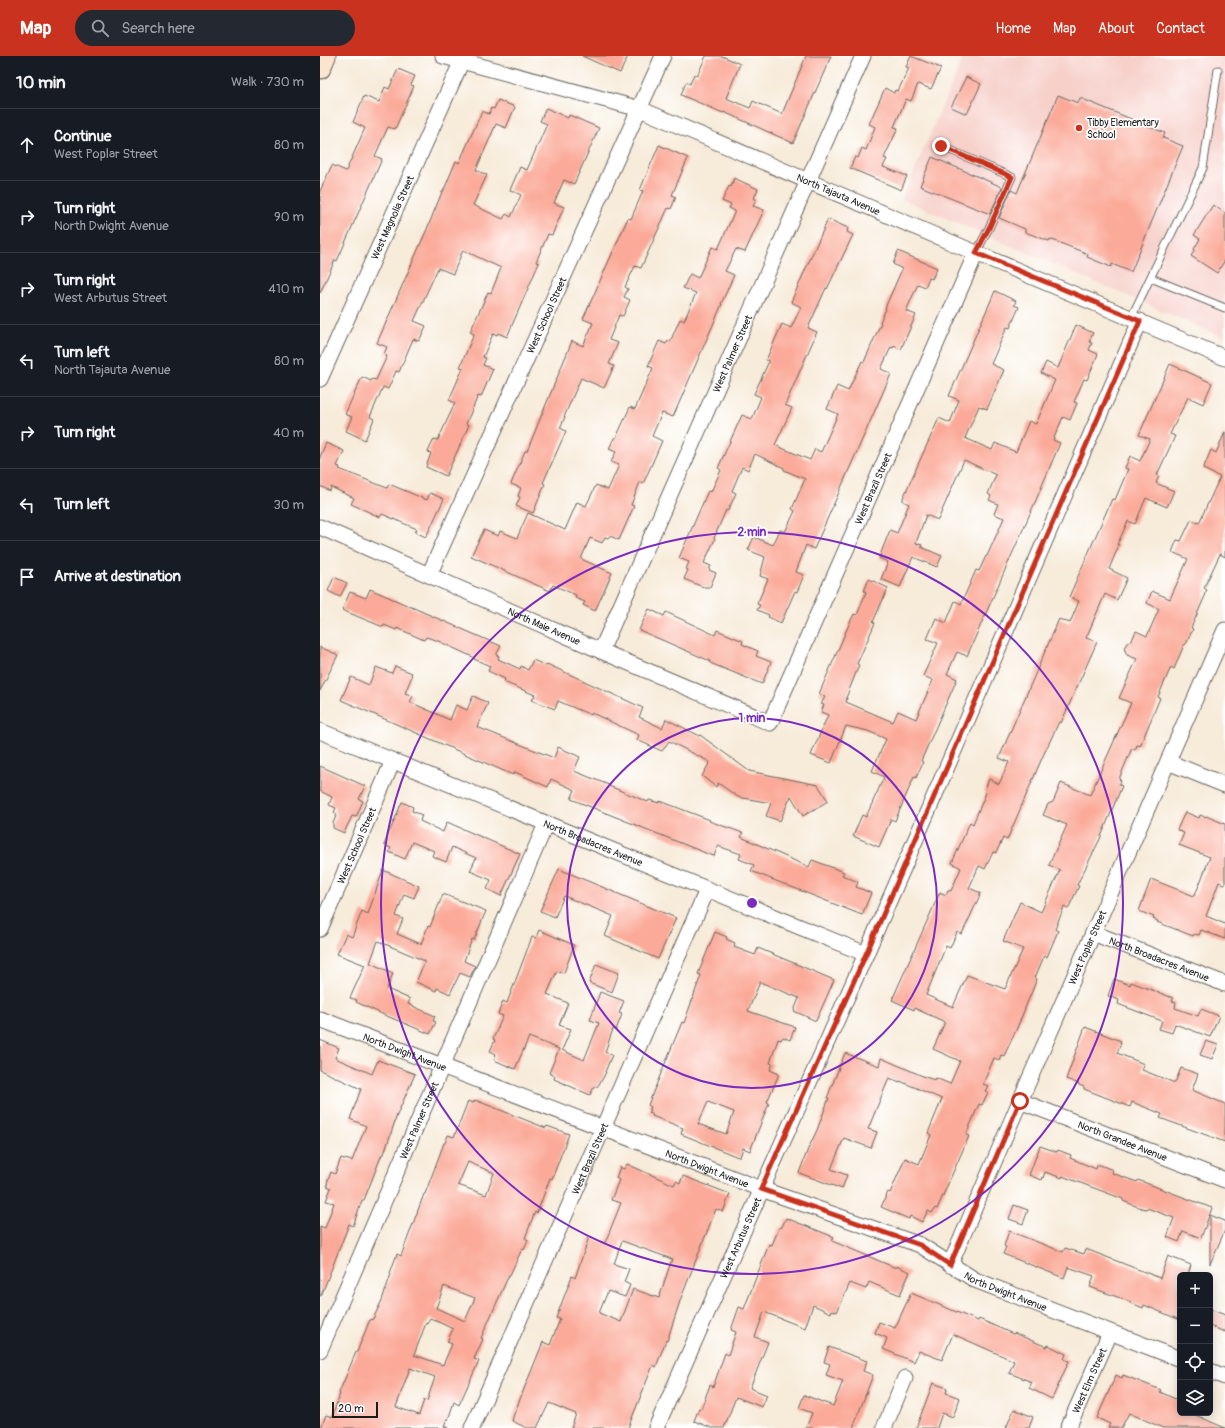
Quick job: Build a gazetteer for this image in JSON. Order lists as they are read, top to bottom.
{
  "streets": {
    "street": [
      "North Tajauta Avenue",
      "West Magnolia Street",
      "West School Street",
      "West Palmer Street",
      "West Brazil Street",
      "North Maie Avenue",
      "North Broadacres Avenue",
      "West Poplar Street",
      "North Dwight Avenue",
      "North Grandee Avenue",
      "West Arbutus Street",
      "West Elm Street"
    ]
  },
  "crossings": [
    ["North Tajauta Avenue", "West Magnolia Street"],
    ["North Tajauta Avenue", "West School Street"],
    ["North Tajauta Avenue", "West Palmer Street"],
    ["North Tajauta Avenue", "West Brazil Street"],
    ["North Tajauta Avenue", "West Arbutus Street"],
    ["West School Street", "North Maie Avenue"],
    ["West School Street", "North Broadacres Avenue"],
    ["West Palmer Street", "North Maie Avenue"],
    ["West Palmer Street", "North Broadacres Avenue"],
    ["West Palmer Street", "North Dwight Avenue"],
    ["West Brazil Street", "North Maie Avenue"],
    ["West Brazil Street", "North Broadacres Avenue"],
    ["West Brazil Street", "North Dwight Avenue"],
    ["North Broadacres Avenue", "West Poplar Street"],
    ["North Broadacres Avenue", "West Arbutus Street"],
    ["West Poplar Street", "North Dwight Avenue"],
    ["West Poplar Street", "North Grandee Avenue"],
    ["North Dwight Avenue", "West Arbutus Street"],
    ["North Dwight Avenue", "West Elm Street"]
  ],
  "places": ["Tibby Elementary School"],
  "scale_bar": "20 m",
  "page": {
    "header": "Map",
    "search": "Search here",
    "nav": [
      "Home",
      "Map",
      "About",
      "Contact"
    ],
    "heading": ["10 min", "Walk · 730 m"],
    "list": [
      ["Continue", "West Poplar Street", "80 m"],
      ["Turn right", "North Dwight Avenue", "90 m"],
      ["Turn right", "West Arbutus Street", "410 m"],
      ["Turn left", "North Tajauta Avenue", "80 m"],
      ["Turn right", "40 m"],
      ["Turn left", "30 m"],
      "Arrive at destination"
    ],
    "map_buttons": ["+", "−"],
    "scale": "20 m"
  },
  "rings": ["2 min", "1 min"]
}
